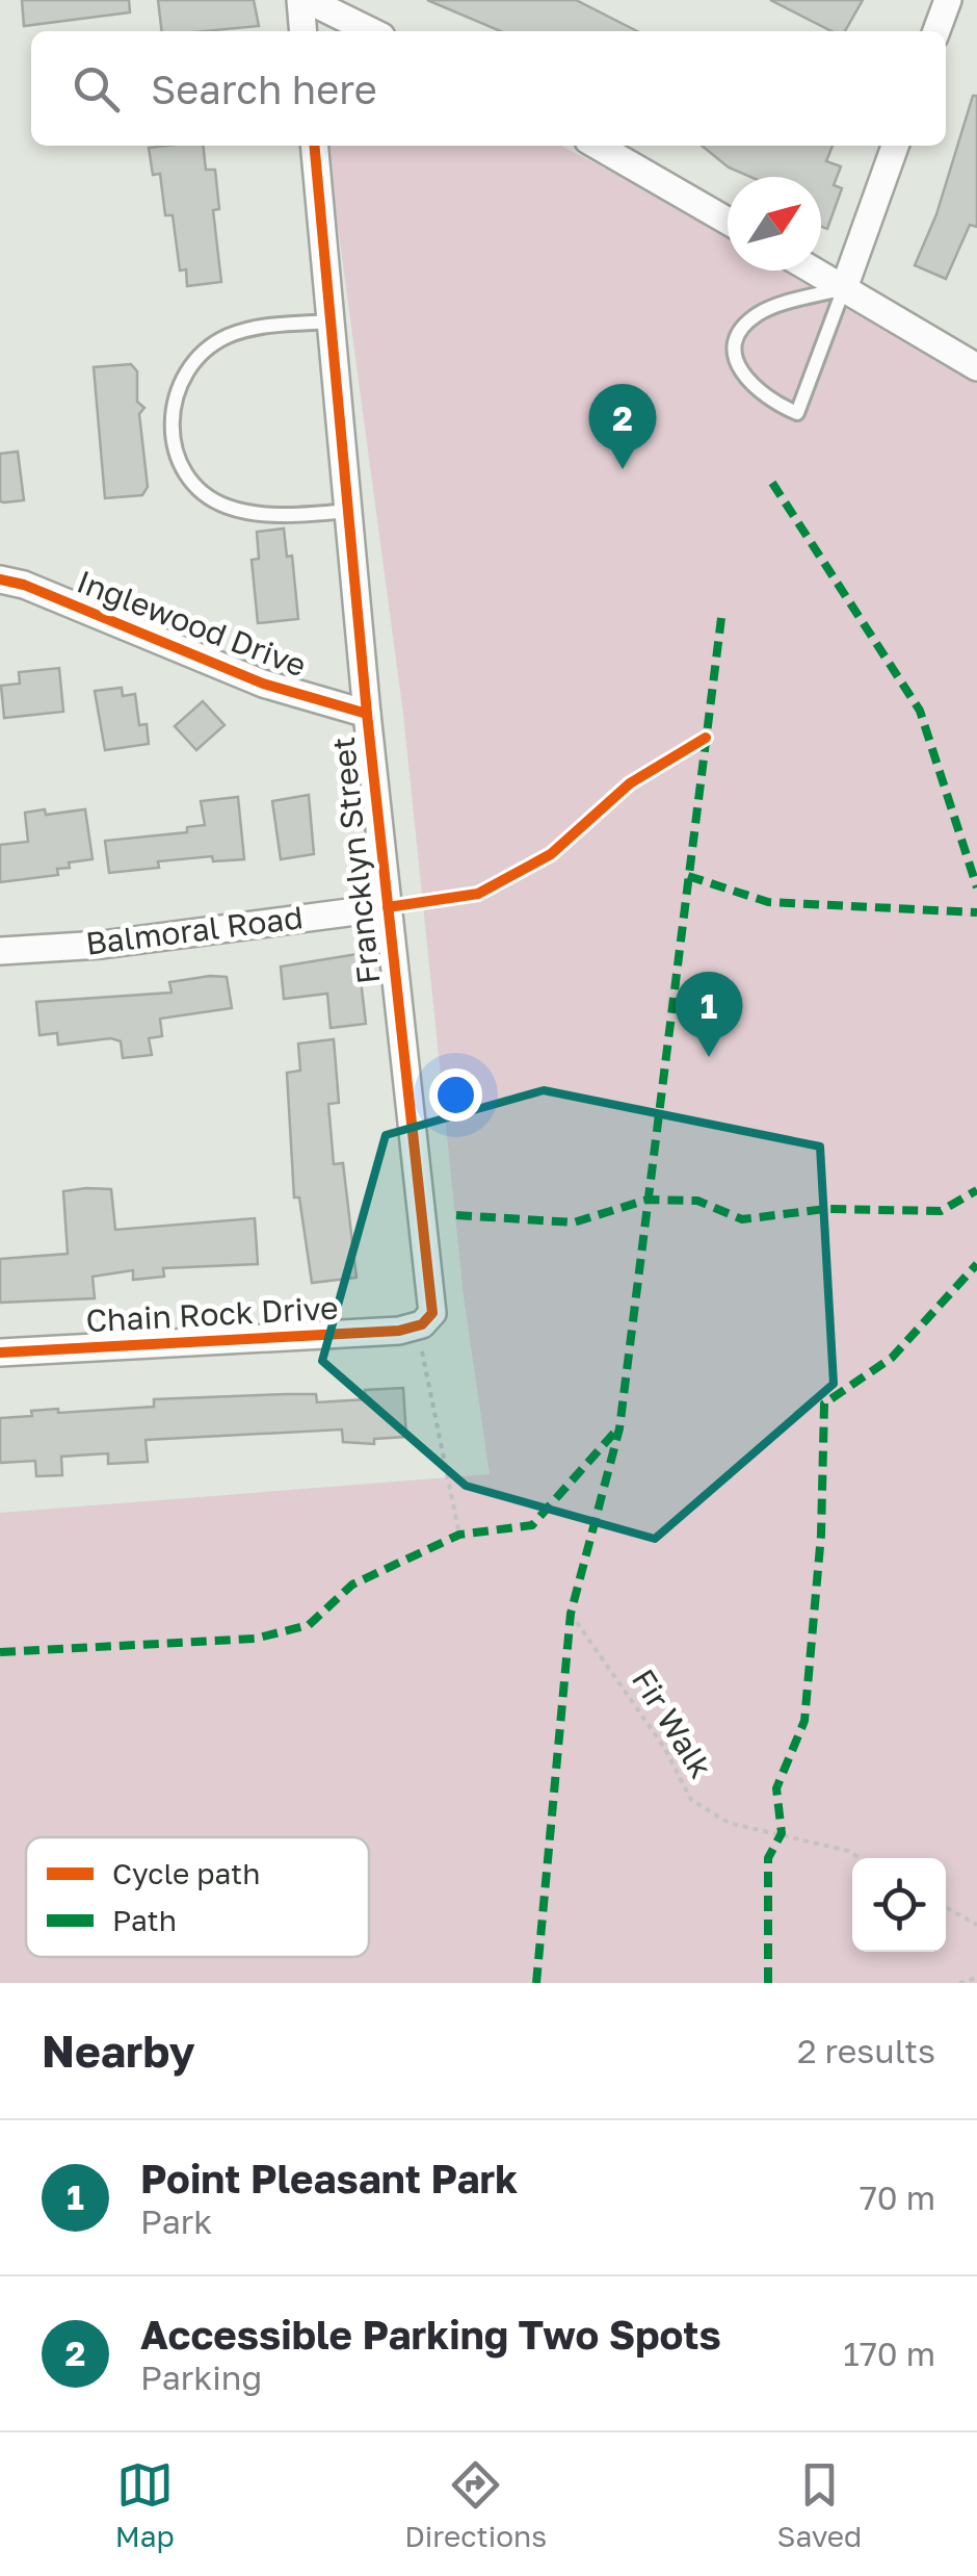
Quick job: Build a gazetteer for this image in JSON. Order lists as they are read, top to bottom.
{
  "streets": {
    "street": [
      "Inglewood Drive",
      "Francklyn Street",
      "Balmoral Road",
      "Chain Rock Drive"
    ],
    "path": ["Fir Walk"]
  },
  "crossings": [
    ["Inglewood Drive", "Francklyn Street"],
    ["Francklyn Street", "Balmoral Road"],
    ["Francklyn Street", "Chain Rock Drive"]
  ],
  "legend": ["Cycle path", "Path"],
  "north": "top right",
  "page": {
    "search": "Search here",
    "pins": ["2", "1"],
    "heading": ["Nearby", "2 results"],
    "list": [
      {
        "mark": "1",
        "name": "Point Pleasant Park",
        "note": "Park",
        "value": "70 m"
      },
      {
        "mark": "2",
        "name": "Accessible Parking Two Spots",
        "note": "Parking",
        "value": "170 m"
      }
    ],
    "nav": ["Map", "Directions", "Saved"]
  }
}
